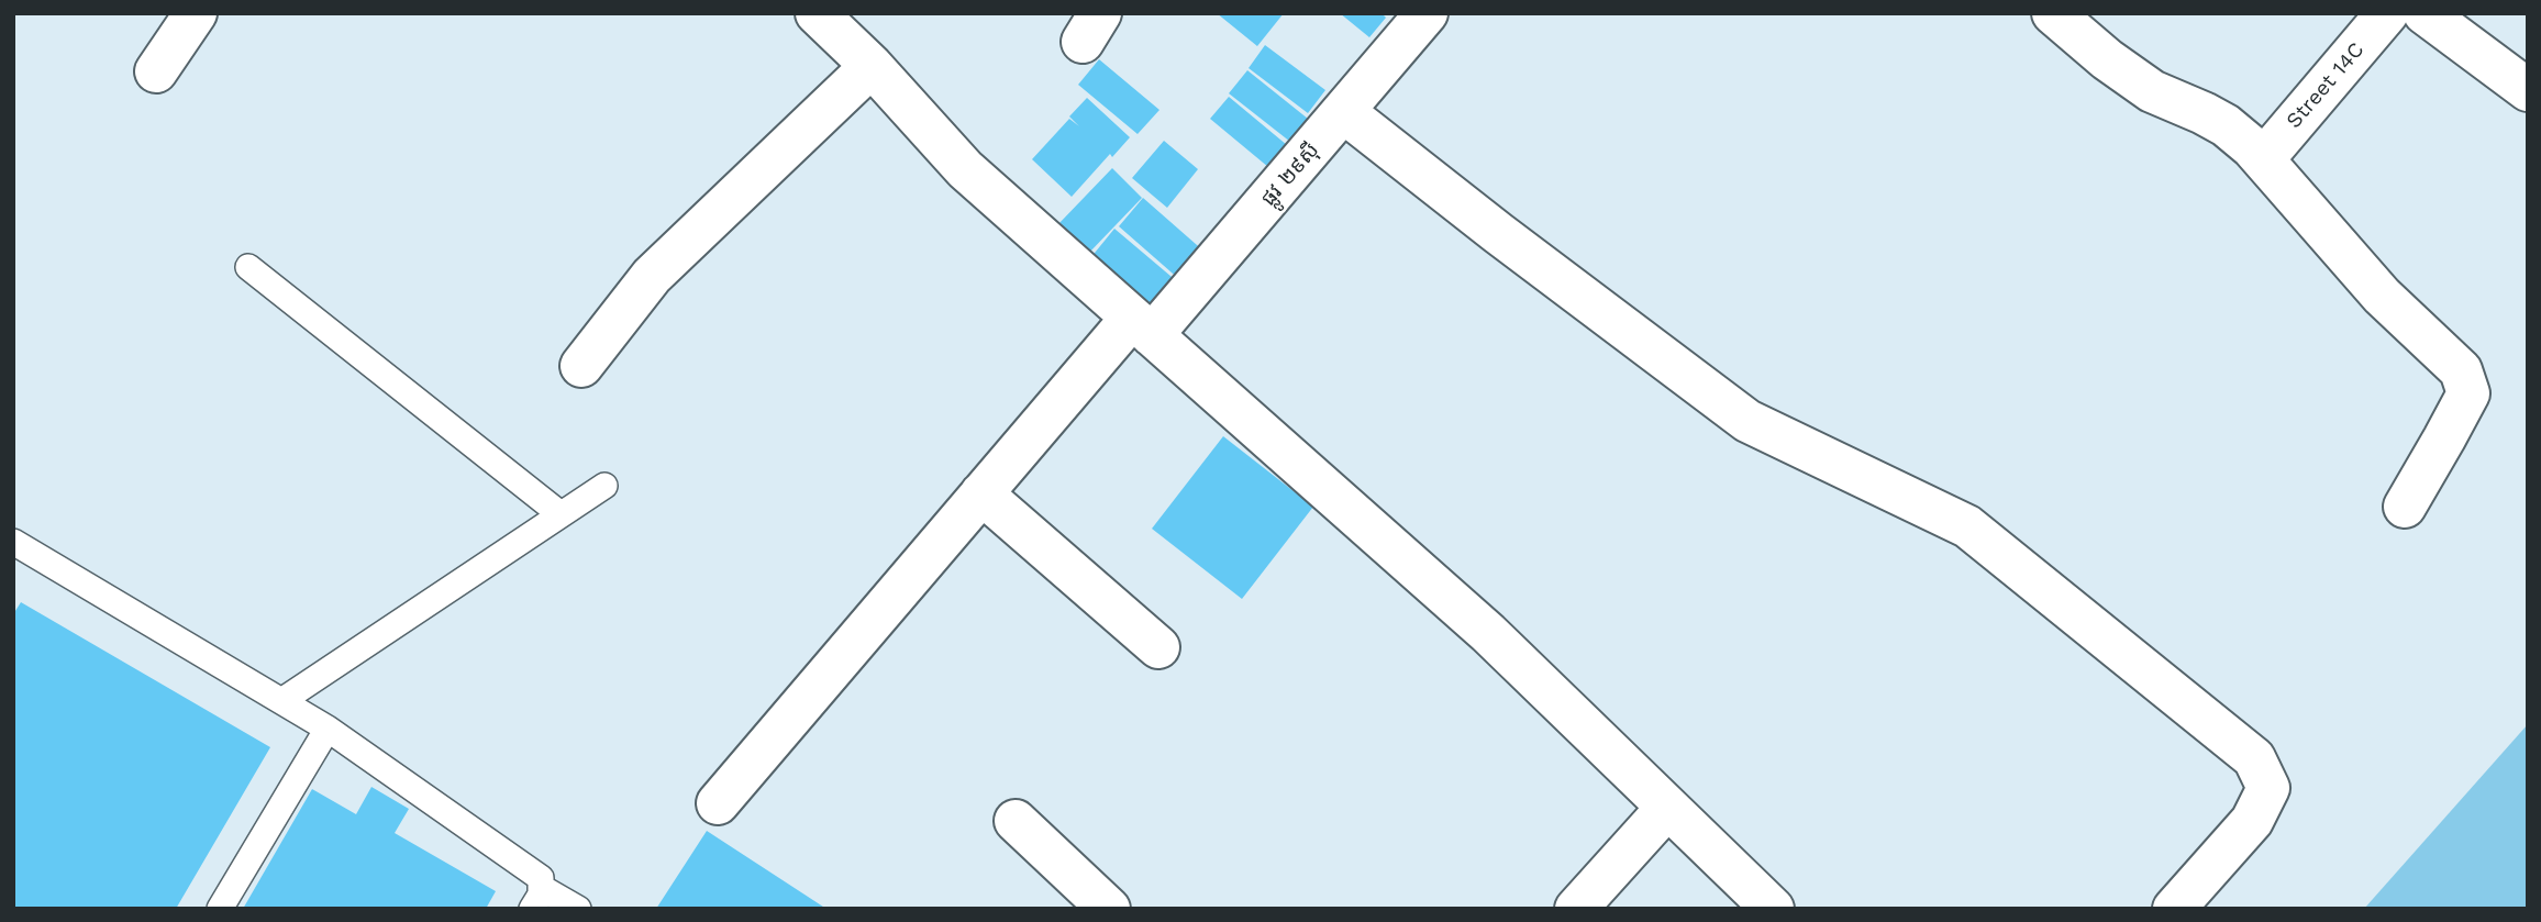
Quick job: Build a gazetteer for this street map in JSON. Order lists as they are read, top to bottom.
{
  "streets": {
    "street": ["Street 14C", "ផ្លូវ ២៩ស៊ី"]
  }
}
